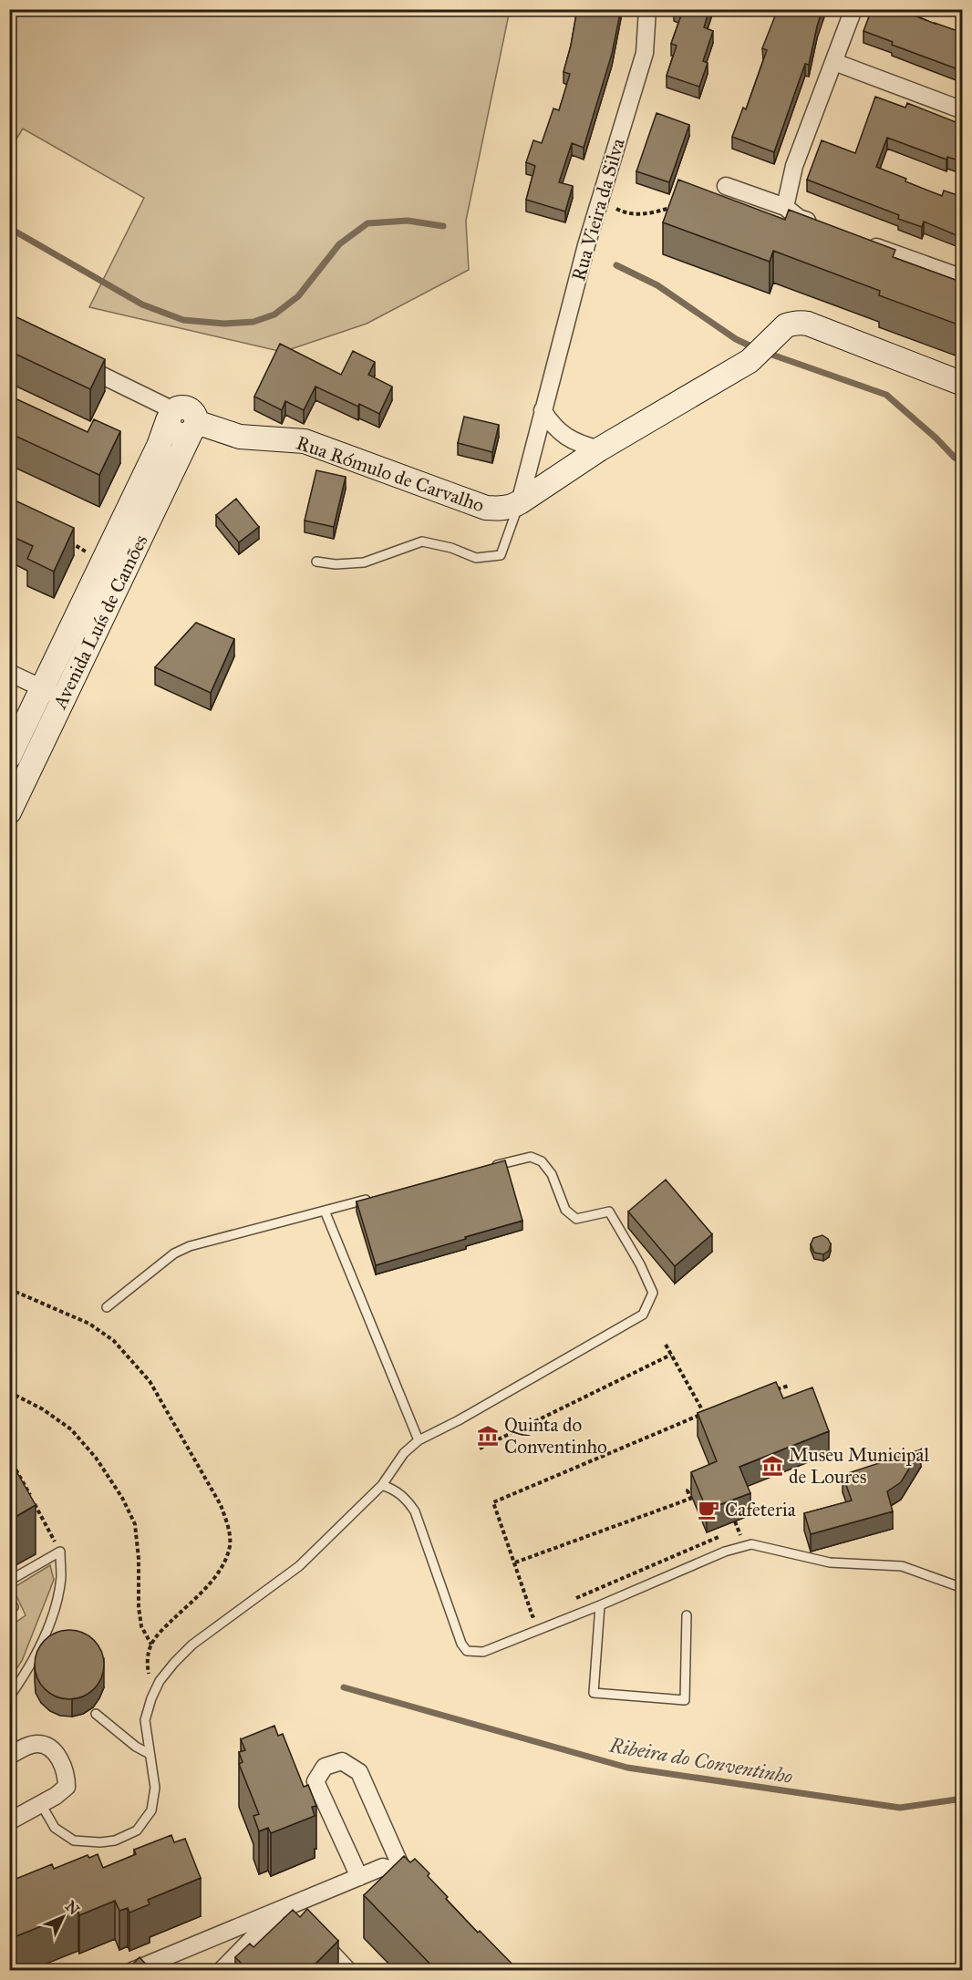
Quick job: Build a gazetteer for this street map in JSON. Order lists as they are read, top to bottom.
{
  "streets": {
    "street": ["Rua Vieira da Silva", "Rua Rómulo de Carvalho", "Avenida Luís de Camões"]
  },
  "crossings": [
    ["Rua Vieira da Silva", "Rua Rómulo de Carvalho"],
    ["Rua Rómulo de Carvalho", "Avenida Luís de Camões"]
  ],
  "water": ["Ribeira do Conventinho"],
  "places": {
    "museum": ["Quinta do Conventinho", "Museu Municipal de Loures"],
    "cafe": ["Cafeteria"]
  },
  "north": "top right"
}
